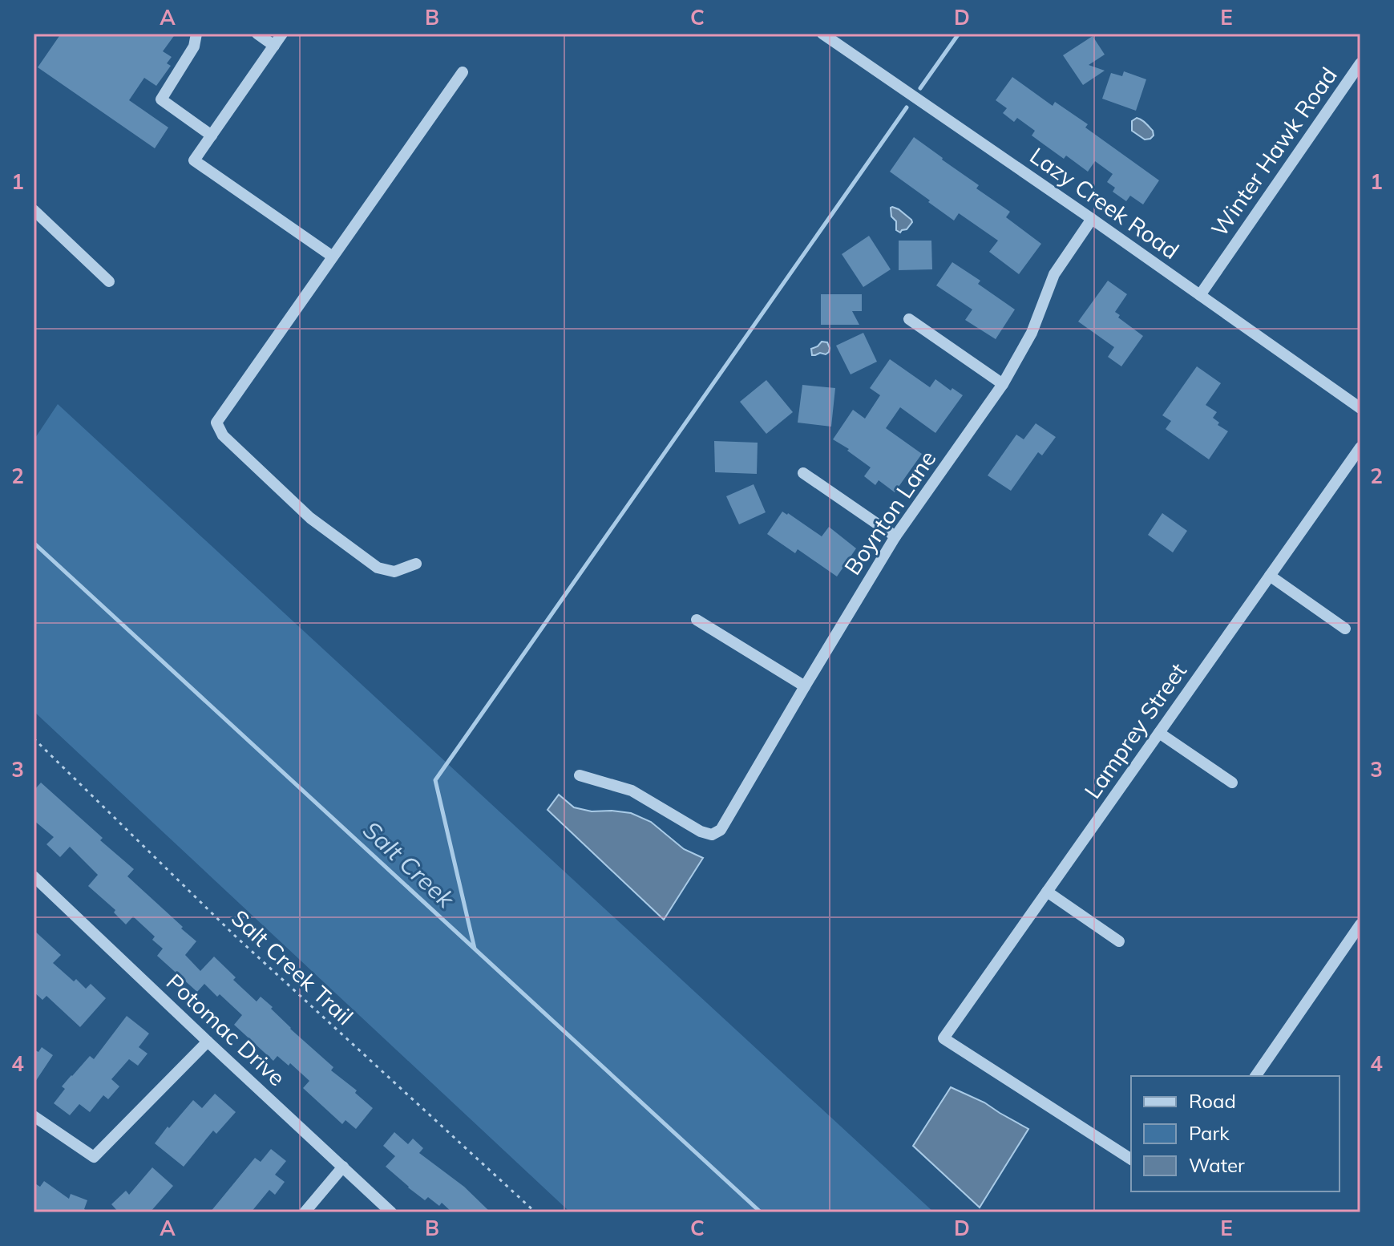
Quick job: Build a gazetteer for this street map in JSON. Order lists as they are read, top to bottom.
{
  "streets": {
    "street": [
      "Winter Hawk Road",
      "Lazy Creek Road",
      "Boynton Lane",
      "Lamprey Street",
      "Potomac Drive"
    ],
    "path": ["Salt Creek Trail"]
  },
  "crossings": [
    ["Winter Hawk Road", "Lazy Creek Road"],
    ["Lazy Creek Road", "Boynton Lane"]
  ],
  "water": ["Salt Creek"],
  "legend": ["Road", "Park", "Water"],
  "grid": {
    "columns": [
      "A",
      "B",
      "C",
      "D",
      "E"
    ],
    "rows": [
      "1",
      "2",
      "3",
      "4"
    ]
  }
}
